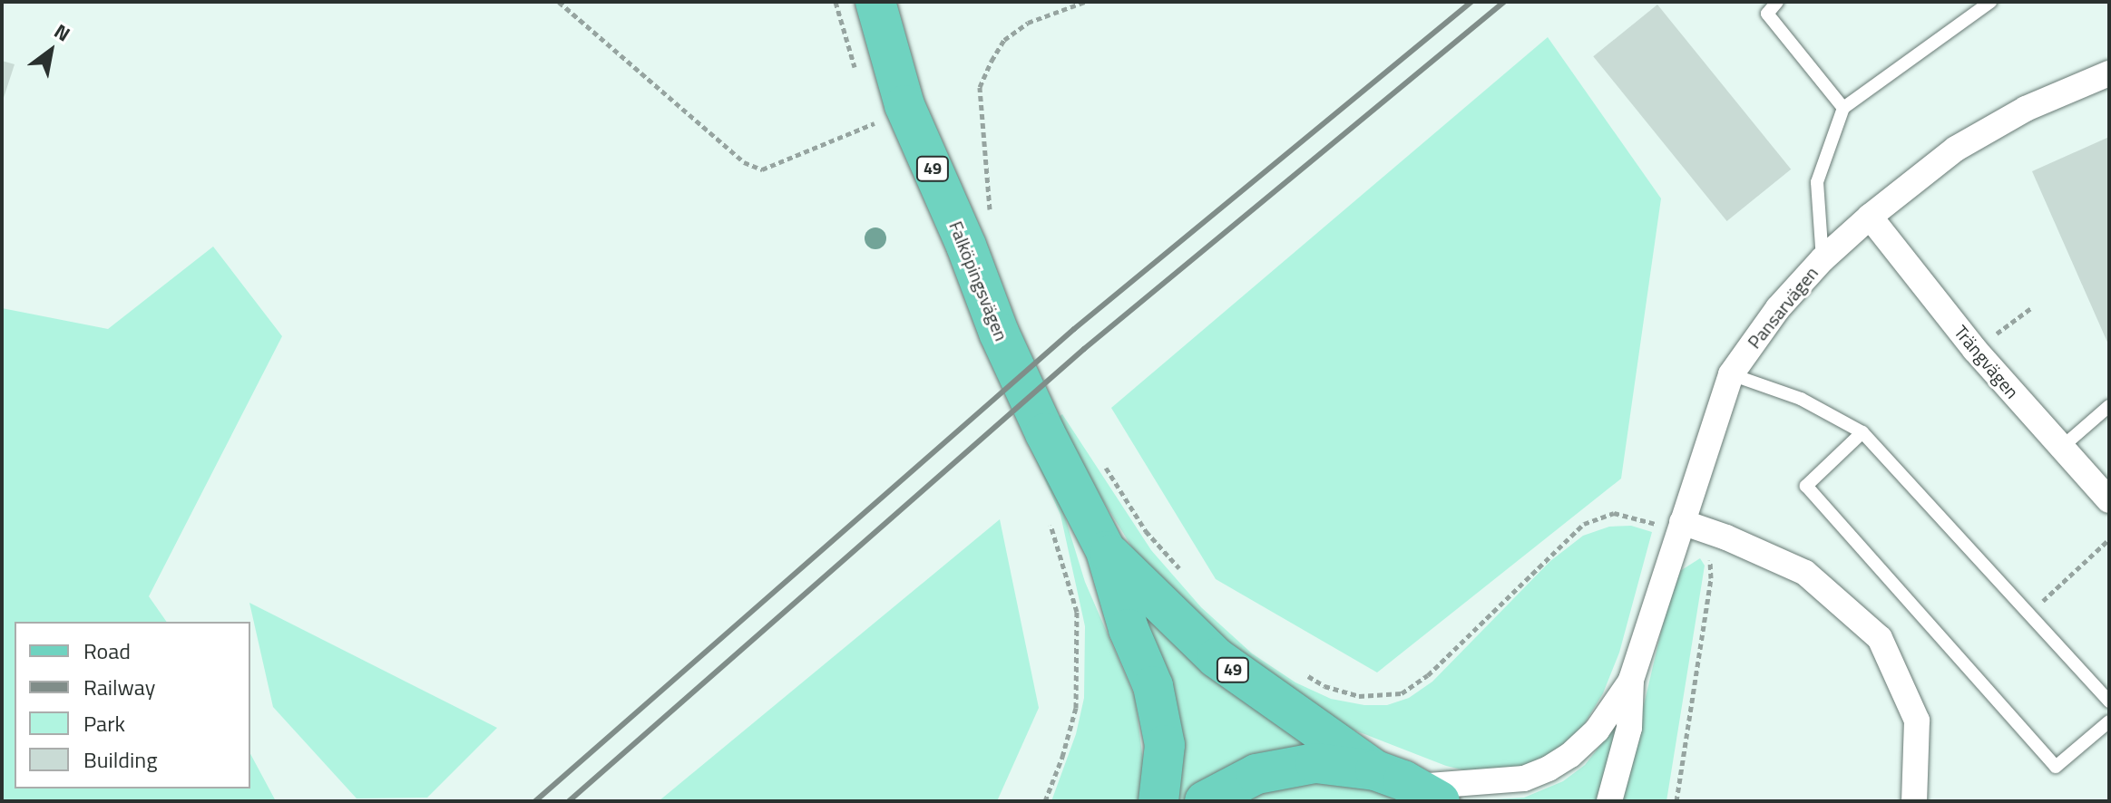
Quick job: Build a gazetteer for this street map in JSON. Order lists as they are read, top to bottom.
{
  "streets": {
    "main road": ["49", "Falköpingsvägen"],
    "street": ["Pansarvägen", "Trängvägen"]
  },
  "crossings": [
    ["49", "Falköpingsvägen"],
    ["49", "Pansarvägen"],
    ["Pansarvägen", "Trängvägen"]
  ],
  "legend": [
    "Road",
    "Railway",
    "Park",
    "Building"
  ],
  "north": "top right"
}
